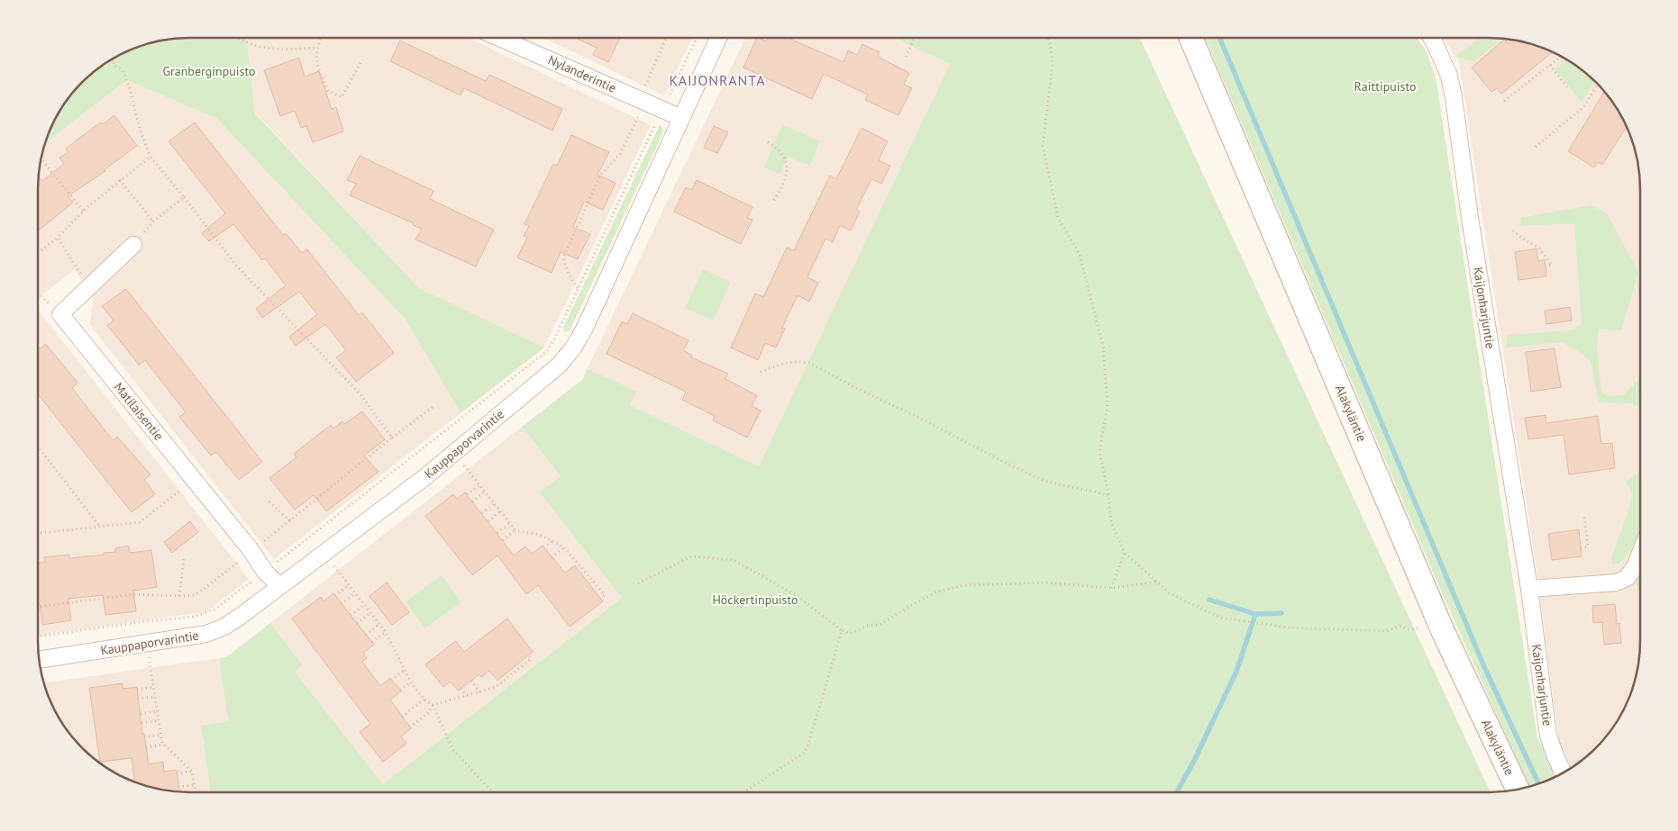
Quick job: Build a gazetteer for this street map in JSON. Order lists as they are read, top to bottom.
{
  "streets": {
    "main road": ["Alakyläntie"],
    "street": [
      "Nylanderintie",
      "Kaijonharjuntie",
      "Matilaisentie",
      "Kauppaporvarintie"
    ]
  },
  "crossings": [
    ["Nylanderintie", "Kauppaporvarintie"],
    ["Matilaisentie", "Kauppaporvarintie"]
  ],
  "districts": ["KAIJONRANTA"],
  "parks": ["Granberginpuisto", "Raittipuisto", "Höckertinpuisto"]
}
